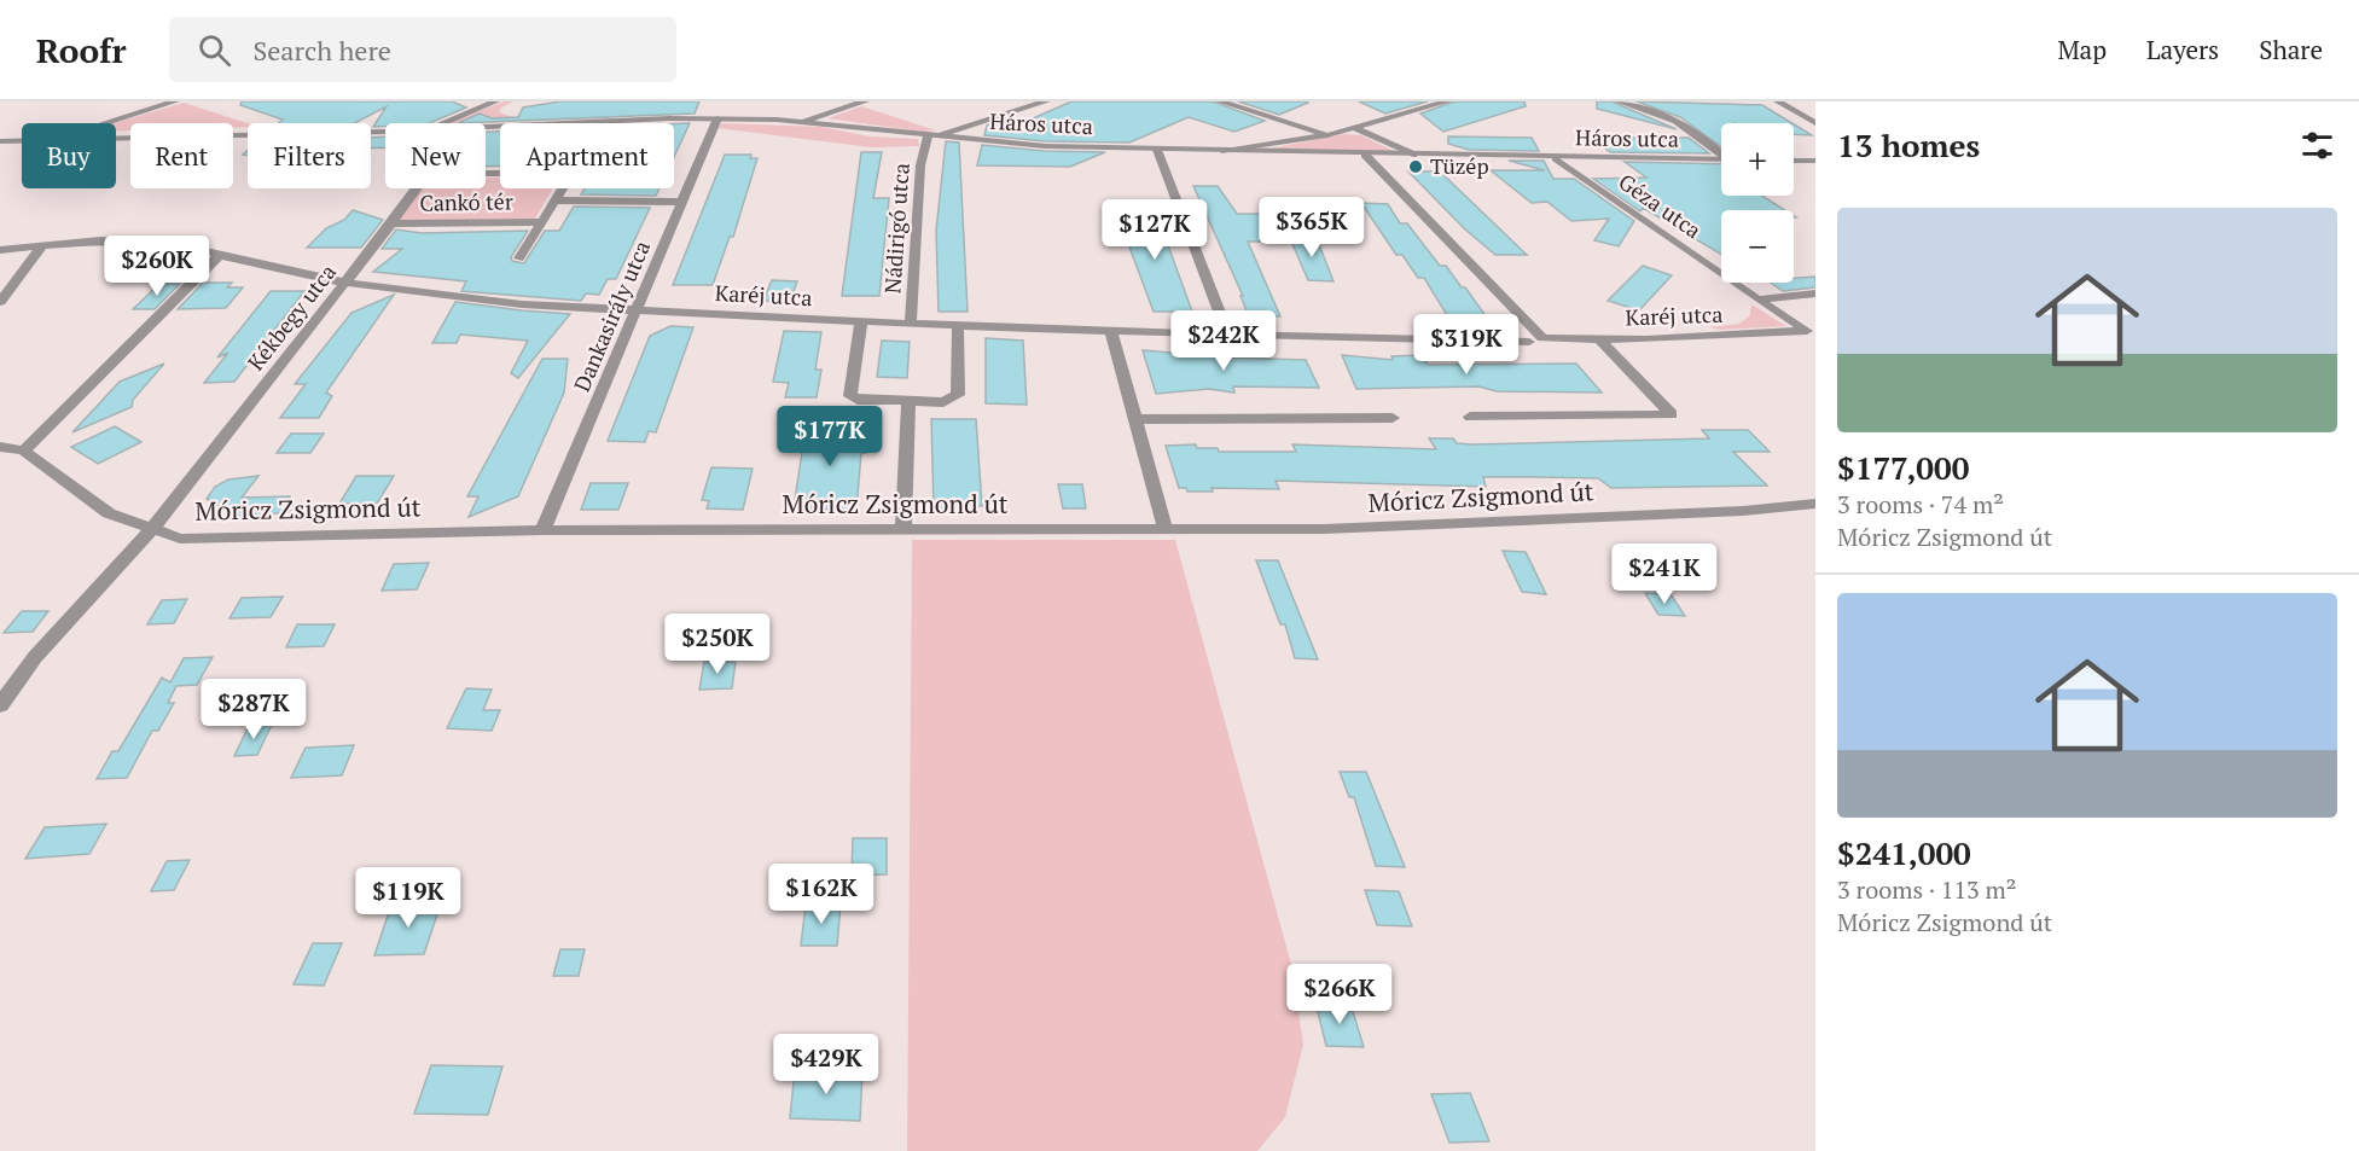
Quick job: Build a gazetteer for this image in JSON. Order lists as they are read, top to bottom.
{
  "streets": {
    "street": [
      "Háros utca",
      "Cankó tér",
      "Géza utca",
      "Nádirigó utca",
      "Karéj utca",
      "Dankasirály utca",
      "Kékbegy utca",
      "Móricz Zsigmond út"
    ]
  },
  "crossings": [
    ["Háros utca", "Géza utca"],
    ["Háros utca", "Nádirigó utca"],
    ["Háros utca", "Dankasirály utca"],
    ["Cankó tér", "Kékbegy utca"],
    ["Géza utca", "Karéj utca"],
    ["Nádirigó utca", "Karéj utca"],
    ["Karéj utca", "Dankasirály utca"],
    ["Karéj utca", "Kékbegy utca"],
    ["Dankasirály utca", "Móricz Zsigmond út"],
    ["Kékbegy utca", "Móricz Zsigmond út"]
  ],
  "places": ["Tüzép"],
  "page": {
    "header": "Roofr",
    "search": "Search here",
    "nav": ["Map", "Layers", "Share"],
    "heading": "13 homes",
    "map_buttons": ["+", "−"],
    "chip": [
      "Buy",
      "Rent",
      "Filters",
      "New",
      "Apartment"
    ],
    "list": [
      {
        "name": "$177,000",
        "note": "3 rooms · 74 m² · Móricz Zsigmond út"
      },
      {
        "name": "$241,000",
        "note": "3 rooms · 113 m² · Móricz Zsigmond út"
      }
    ],
    "price": [
      "$365K",
      "$127K",
      "$260K",
      "$242K",
      "$319K",
      "$177K",
      "$241K",
      "$250K",
      "$287K",
      "$162K",
      "$119K",
      "$266K",
      "$429K"
    ]
  }
}
